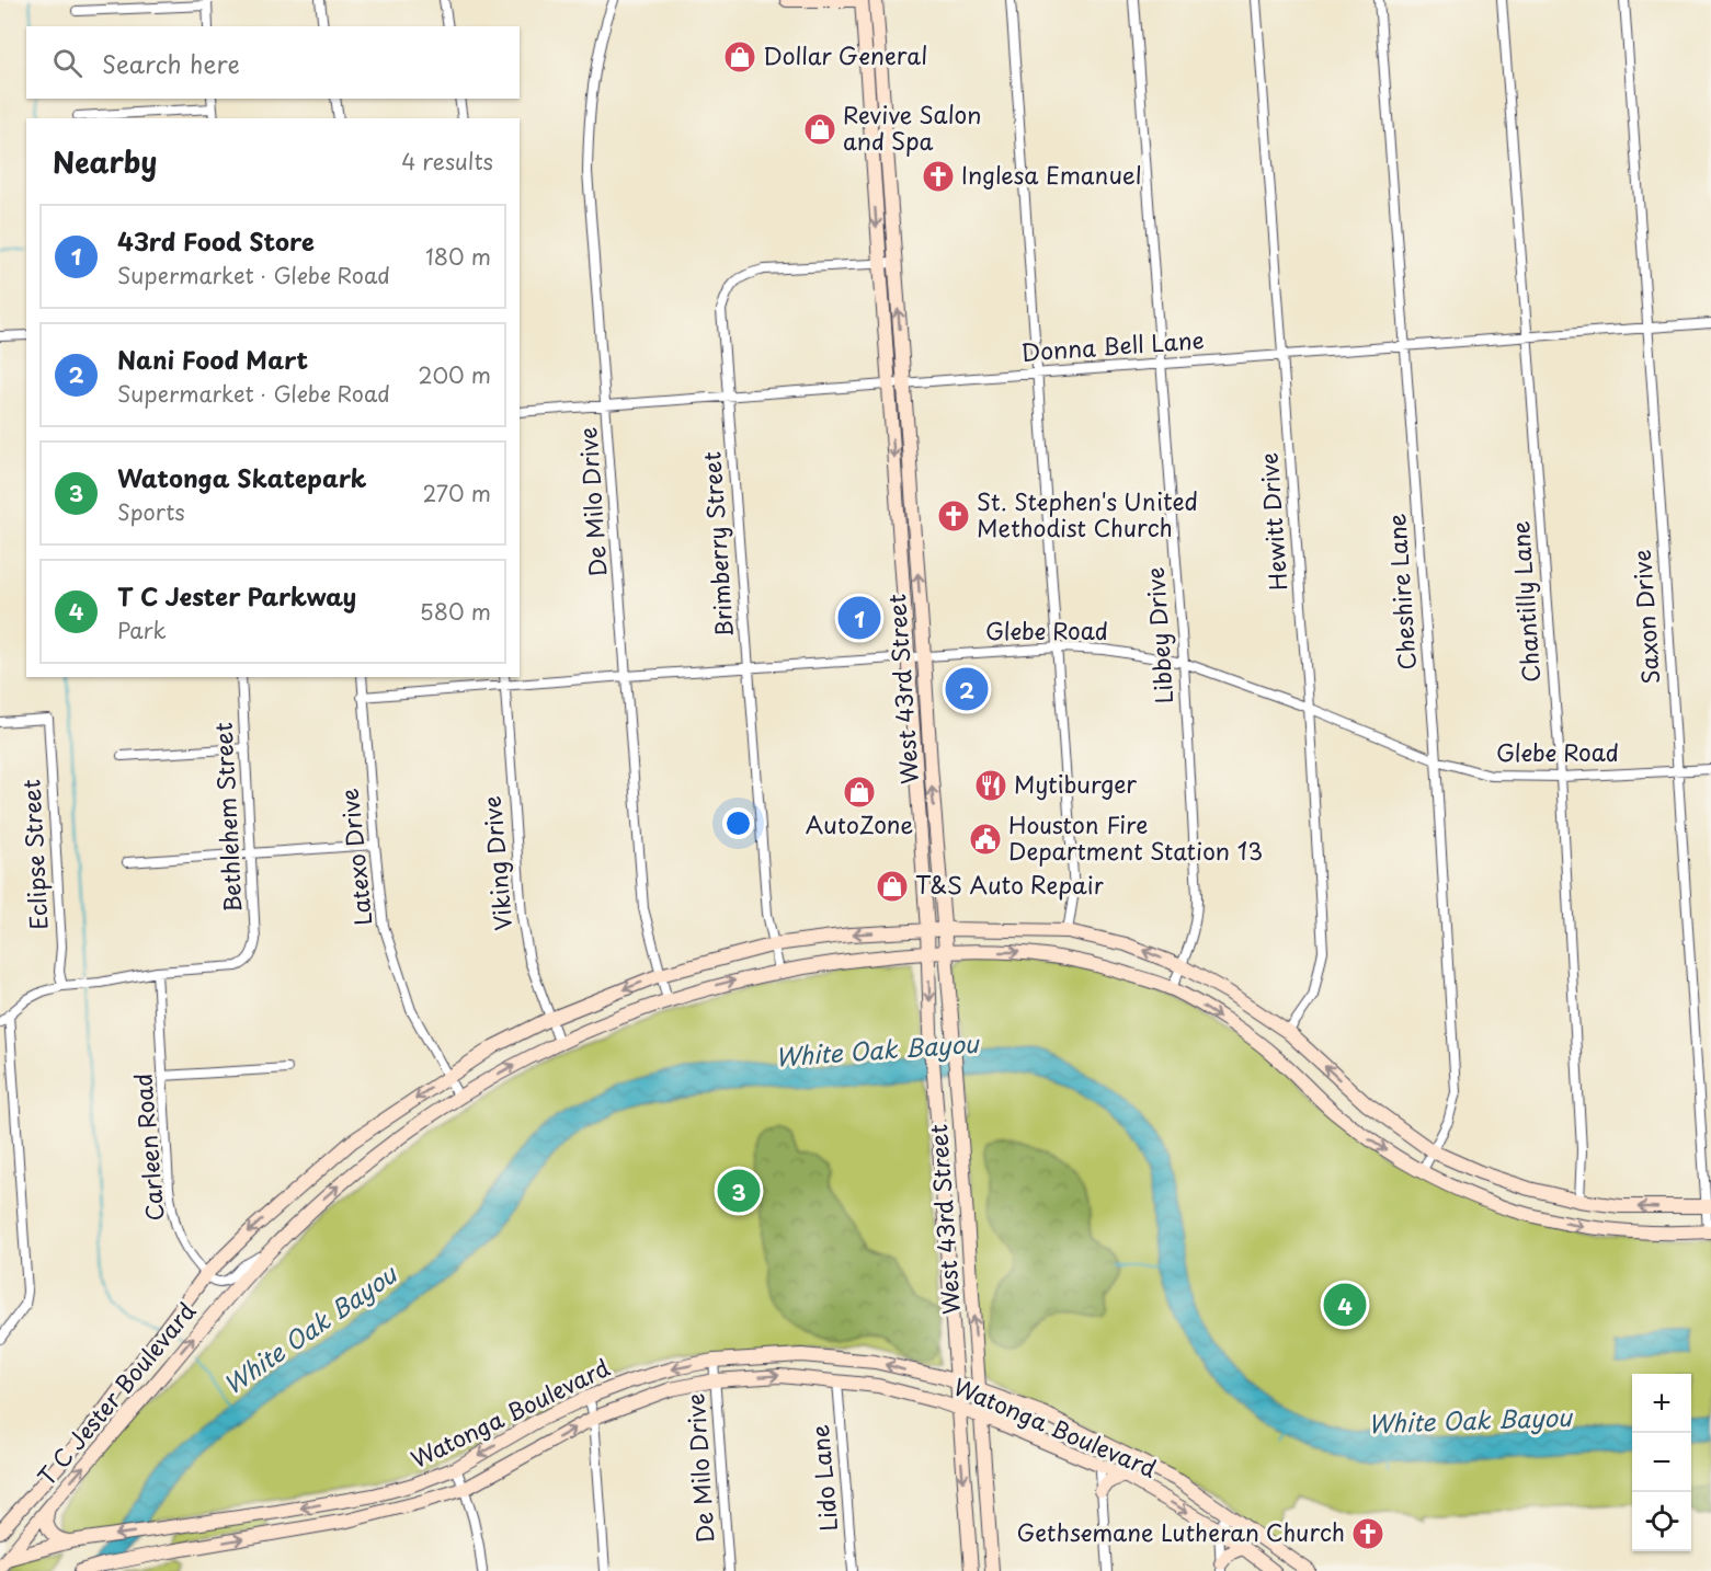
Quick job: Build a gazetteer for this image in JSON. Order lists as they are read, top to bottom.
{
  "streets": {
    "main road": ["West 43rd Street", "T C Jester Boulevard", "Watonga Boulevard"],
    "street": [
      "Donna Bell Lane",
      "De Milo Drive",
      "Hewitt Drive",
      "Brimberry Street",
      "Cheshire Lane",
      "Chantilly Lane",
      "Saxon Drive",
      "Glebe Road",
      "Libbey Drive",
      "Bethlehem Street",
      "Eclipse Street",
      "Latexo Drive",
      "Viking Drive",
      "Carleen Road",
      "Lido Lane"
    ]
  },
  "crossings": [
    ["Donna Bell Lane", "De Milo Drive"],
    ["Donna Bell Lane", "Hewitt Drive"],
    ["Donna Bell Lane", "Brimberry Street"],
    ["Donna Bell Lane", "Cheshire Lane"],
    ["Donna Bell Lane", "Chantilly Lane"],
    ["Donna Bell Lane", "Saxon Drive"],
    ["Donna Bell Lane", "Libbey Drive"],
    ["Donna Bell Lane", "West 43rd Street"],
    ["De Milo Drive", "Glebe Road"],
    ["De Milo Drive", "T C Jester Boulevard"],
    ["De Milo Drive", "Watonga Boulevard"],
    ["Hewitt Drive", "Glebe Road"],
    ["Hewitt Drive", "T C Jester Boulevard"],
    ["Brimberry Street", "Glebe Road"],
    ["Brimberry Street", "West 43rd Street"],
    ["Brimberry Street", "T C Jester Boulevard"],
    ["Cheshire Lane", "Glebe Road"],
    ["Cheshire Lane", "T C Jester Boulevard"],
    ["Chantilly Lane", "Glebe Road"],
    ["Chantilly Lane", "T C Jester Boulevard"],
    ["Saxon Drive", "Glebe Road"],
    ["Saxon Drive", "T C Jester Boulevard"],
    ["Glebe Road", "Libbey Drive"],
    ["Glebe Road", "West 43rd Street"],
    ["Glebe Road", "Latexo Drive"],
    ["Glebe Road", "Viking Drive"],
    ["Libbey Drive", "T C Jester Boulevard"],
    ["West 43rd Street", "T C Jester Boulevard"],
    ["West 43rd Street", "Watonga Boulevard"],
    ["Bethlehem Street", "Carleen Road"],
    ["Latexo Drive", "T C Jester Boulevard"],
    ["Viking Drive", "T C Jester Boulevard"],
    ["Carleen Road", "T C Jester Boulevard"],
    ["T C Jester Boulevard", "Watonga Boulevard"],
    ["Watonga Boulevard", "Lido Lane"]
  ],
  "water": ["White Oak Bayou"],
  "places": {
    "shop": [
      "Dollar General",
      "Revive Salon and Spa",
      "AutoZone",
      "T&S Auto Repair"
    ],
    "church": ["Inglesa Emanuel", "St. Stephen's United Methodist Church", "Gethsemane Lutheran Church"],
    "restaurant": ["Mytiburger"],
    "public building": ["Houston Fire Department Station 13"]
  },
  "page": {
    "search": "Search here",
    "heading": ["Nearby", "4 results"],
    "list": [
      {
        "mark": "1",
        "name": "43rd Food Store",
        "note": "Supermarket · Glebe Road",
        "value": "180 m"
      },
      {
        "mark": "2",
        "name": "Nani Food Mart",
        "note": "Supermarket · Glebe Road",
        "value": "200 m"
      },
      {
        "mark": "3",
        "name": "Watonga Skatepark",
        "note": "Sports",
        "value": "270 m"
      },
      {
        "mark": "4",
        "name": "T C Jester Parkway",
        "note": "Park",
        "value": "580 m"
      }
    ],
    "pins": [
      "1",
      "2",
      "3",
      "4"
    ],
    "map_buttons": ["+", "−"]
  }
}
